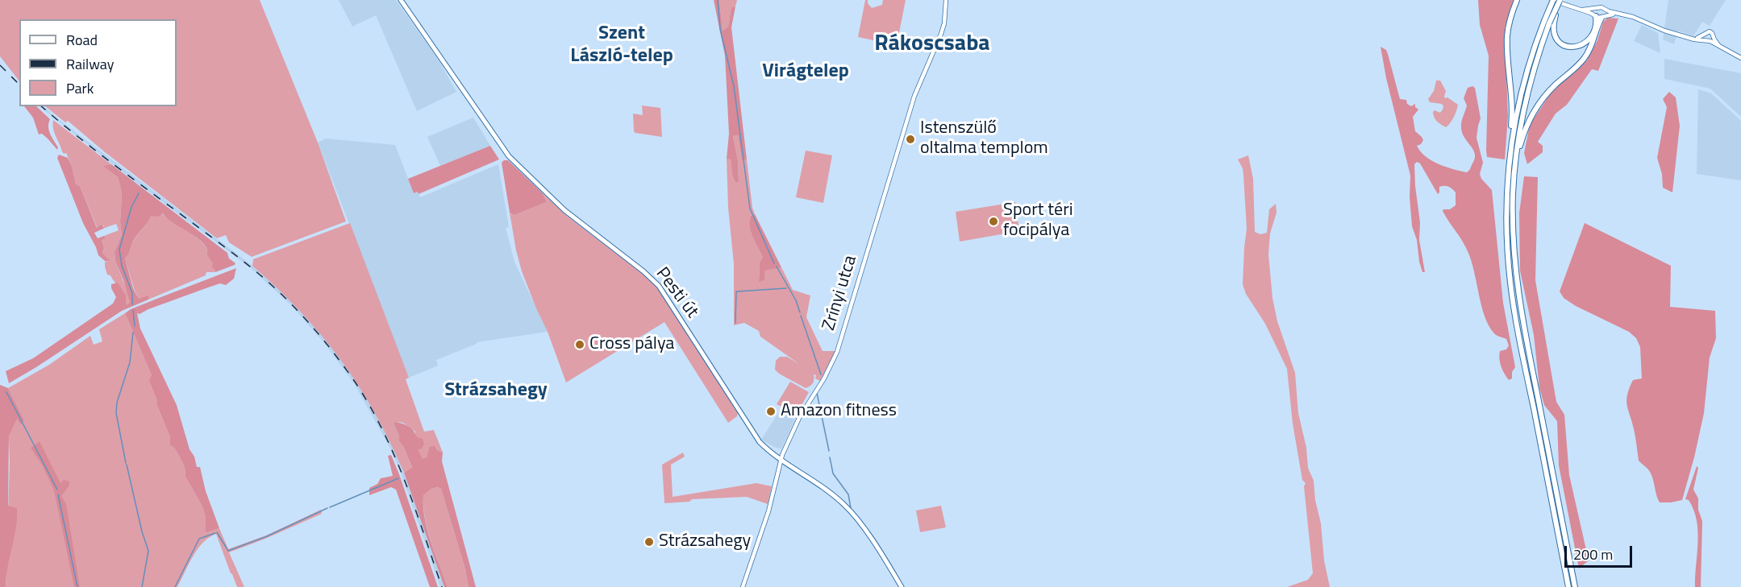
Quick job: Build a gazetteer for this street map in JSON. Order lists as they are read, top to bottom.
{
  "streets": {
    "main road": ["Pesti út", "Zrínyi utca"]
  },
  "crossings": [
    ["Pesti út", "Zrínyi utca"]
  ],
  "districts": [
    "Szent László-telep",
    "Rákoscsaba",
    "Virágtelep",
    "Strázsahegy"
  ],
  "places": [
    "Istenszülő oltalma templom",
    "Sport téri focipálya",
    "Cross pálya",
    "Amazon fitness",
    "Strázsahegy"
  ],
  "legend": ["Road", "Railway", "Park"],
  "scale_bar": "200 m"
}
